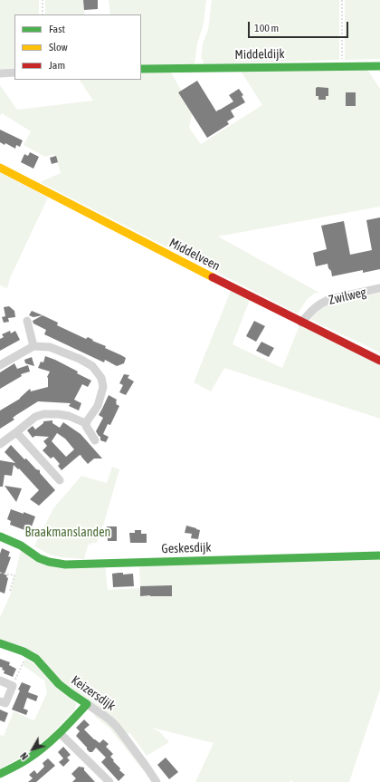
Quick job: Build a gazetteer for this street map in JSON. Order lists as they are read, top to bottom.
{
  "streets": {
    "street": [
      "Middeldijk",
      "Middelveen",
      "Zwilweg",
      "Geskesdijk",
      "Keizersdijk"
    ]
  },
  "crossings": [
    ["Middelveen", "Zwilweg"]
  ],
  "parks": ["Braakmanslanden"],
  "legend": ["Fast", "Slow", "Jam"],
  "scale_bar": "100 m",
  "north": "bottom left"
}
